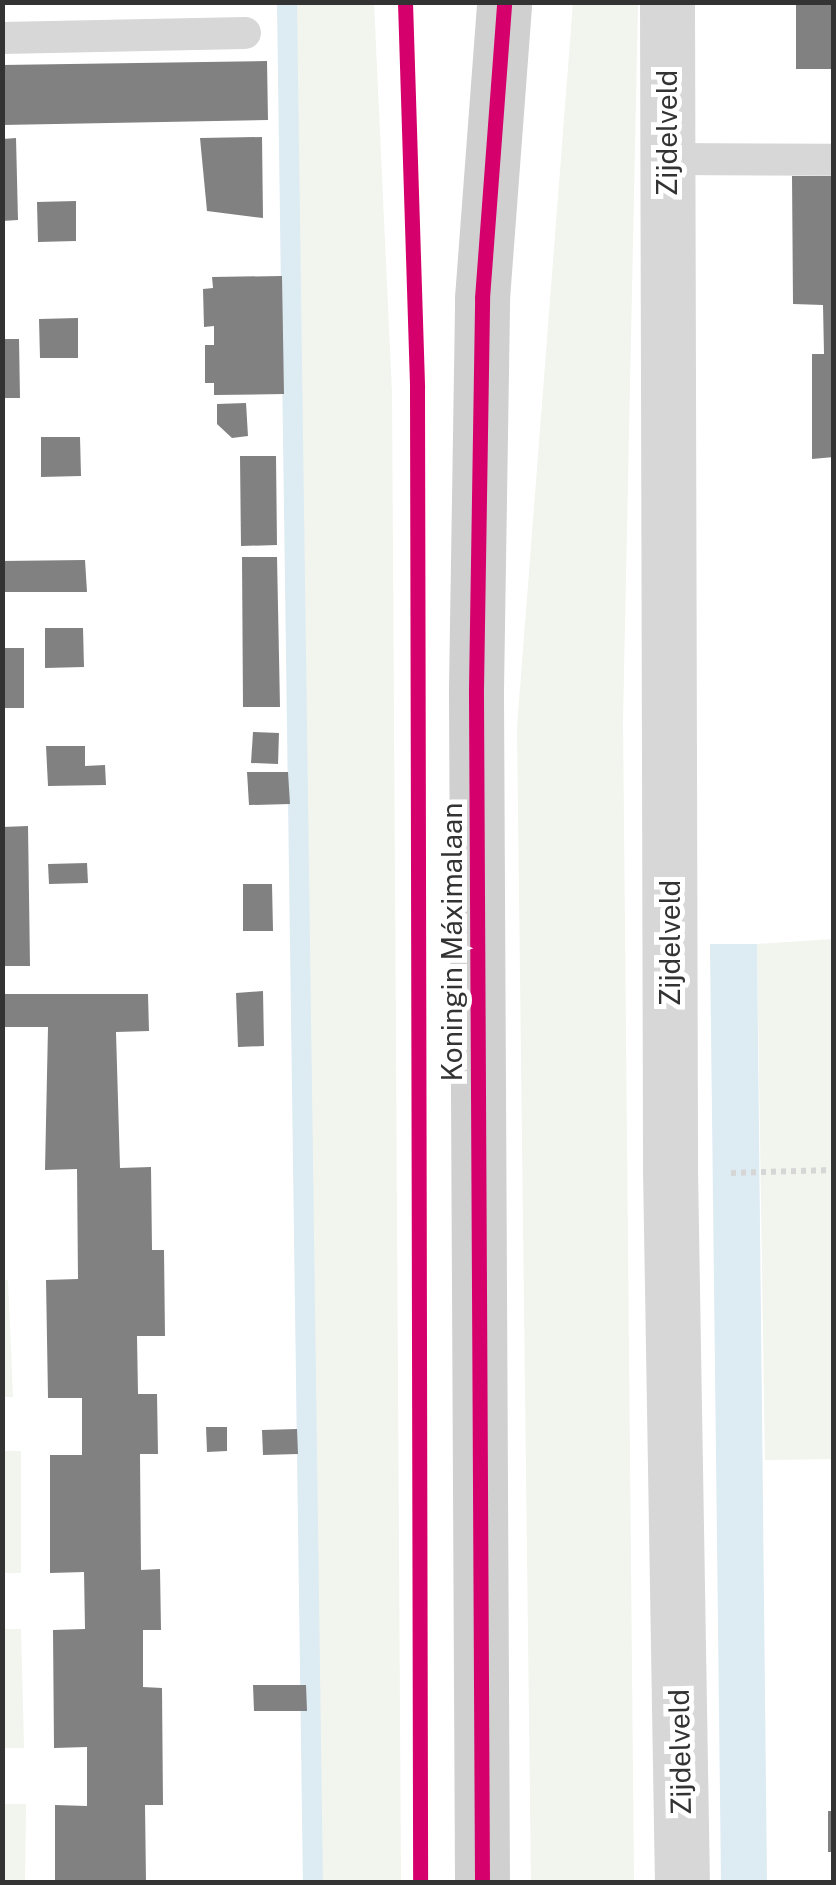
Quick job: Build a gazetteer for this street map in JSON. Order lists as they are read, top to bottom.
{
  "streets": {
    "street": ["Zijdelveld", "Koningin Máximalaan"]
  }
}
